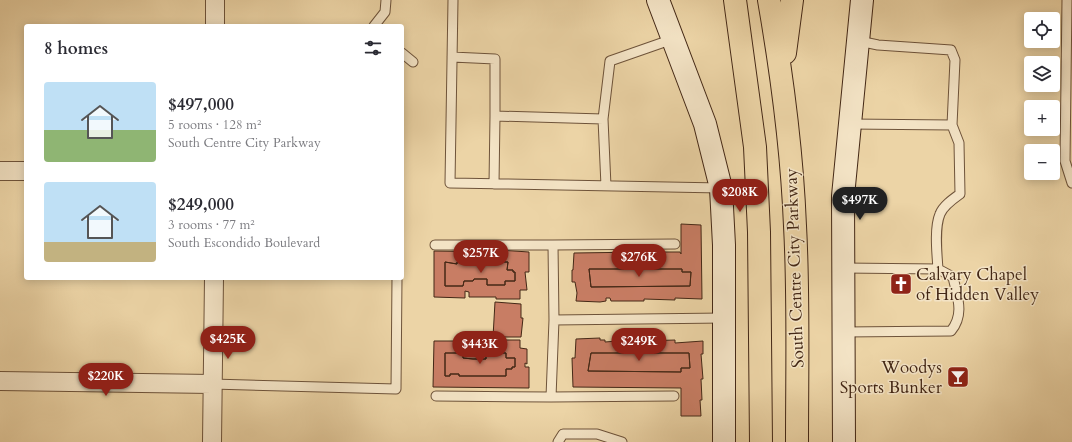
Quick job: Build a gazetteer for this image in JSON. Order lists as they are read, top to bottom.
{
  "streets": {
    "highway": ["South Centre City Parkway"]
  },
  "places": {
    "church": ["Calvary Chapel of Hidden Valley"],
    "bar": ["Woodys Sports Bunker"]
  },
  "page": {
    "map_buttons": ["+", "−"],
    "heading": "8 homes",
    "list": [
      {
        "name": "$497,000",
        "note": "5 rooms · 128 m² · South Centre City Parkway"
      },
      {
        "name": "$249,000",
        "note": "3 rooms · 77 m² · South Escondido Boulevard"
      }
    ],
    "price": [
      "$208K",
      "$497K",
      "$257K",
      "$276K",
      "$425K",
      "$249K",
      "$443K",
      "$220K"
    ]
  }
}
